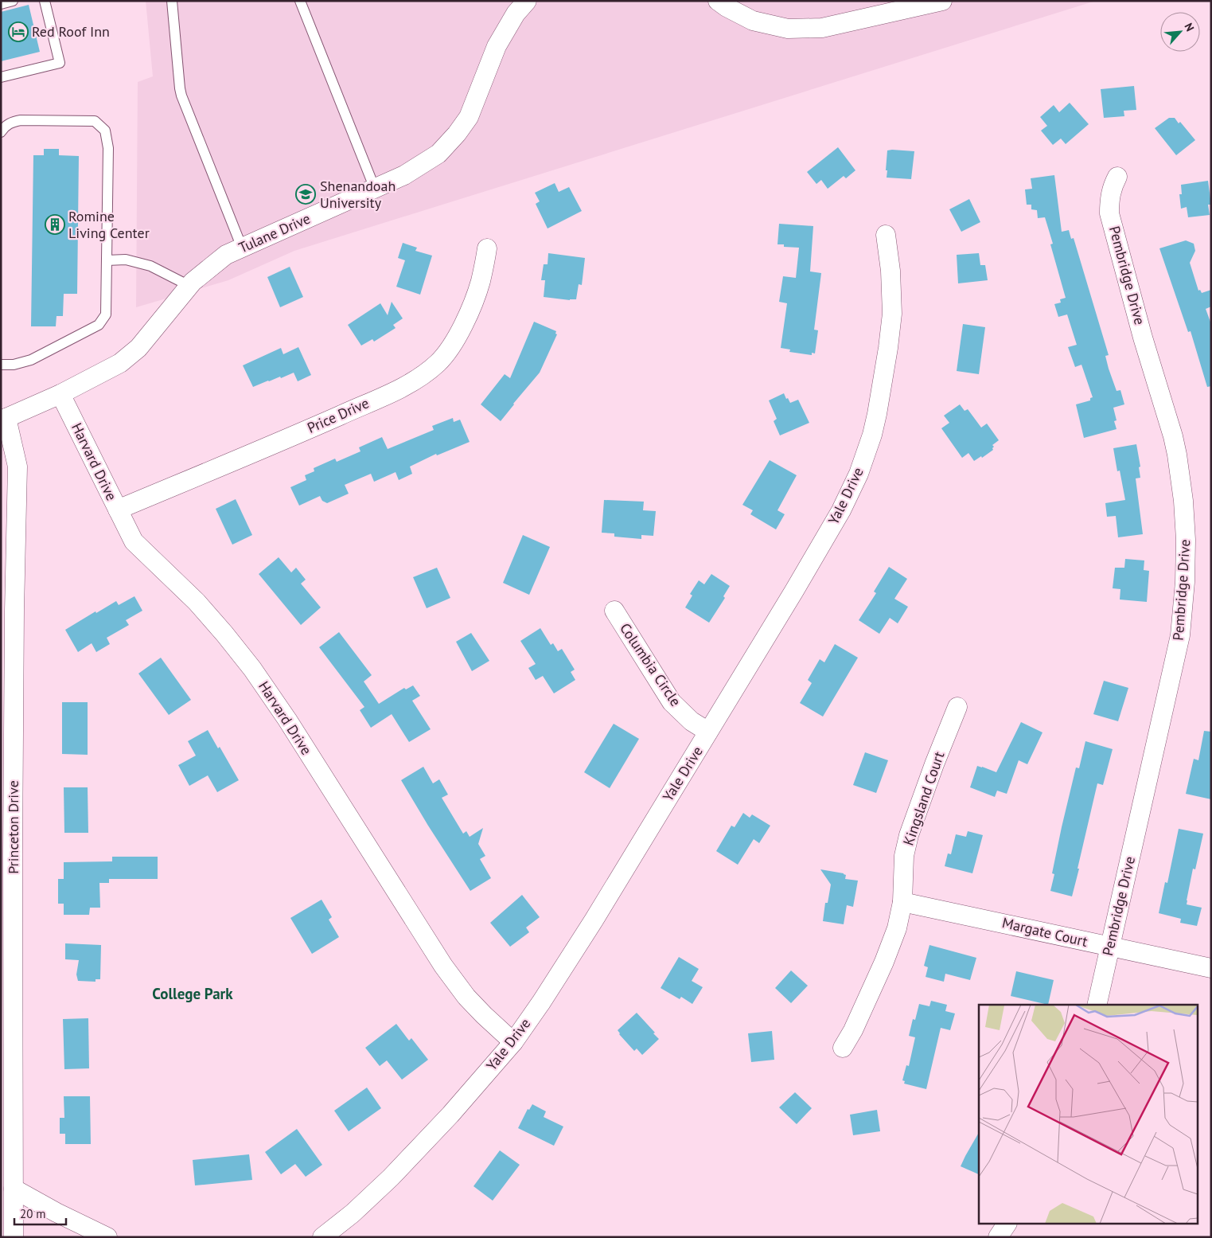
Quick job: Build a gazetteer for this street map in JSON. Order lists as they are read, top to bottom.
{
  "streets": {
    "street": [
      "Tulane Drive",
      "Pembridge Drive",
      "Price Drive",
      "Harvard Drive",
      "Yale Drive",
      "Columbia Circle",
      "Kingsland Court",
      "Princeton Drive",
      "Margate Court"
    ]
  },
  "crossings": [
    ["Tulane Drive", "Harvard Drive"],
    ["Tulane Drive", "Princeton Drive"],
    ["Pembridge Drive", "Margate Court"],
    ["Price Drive", "Harvard Drive"],
    ["Harvard Drive", "Yale Drive"],
    ["Yale Drive", "Columbia Circle"],
    ["Kingsland Court", "Margate Court"]
  ],
  "districts": ["College Park"],
  "places": {
    "hotel": ["Red Roof Inn"],
    "school or university": ["Shenandoah University"],
    "building": ["Romine Living Center"]
  },
  "scale_bar": "20 m",
  "north": "top right"
}
